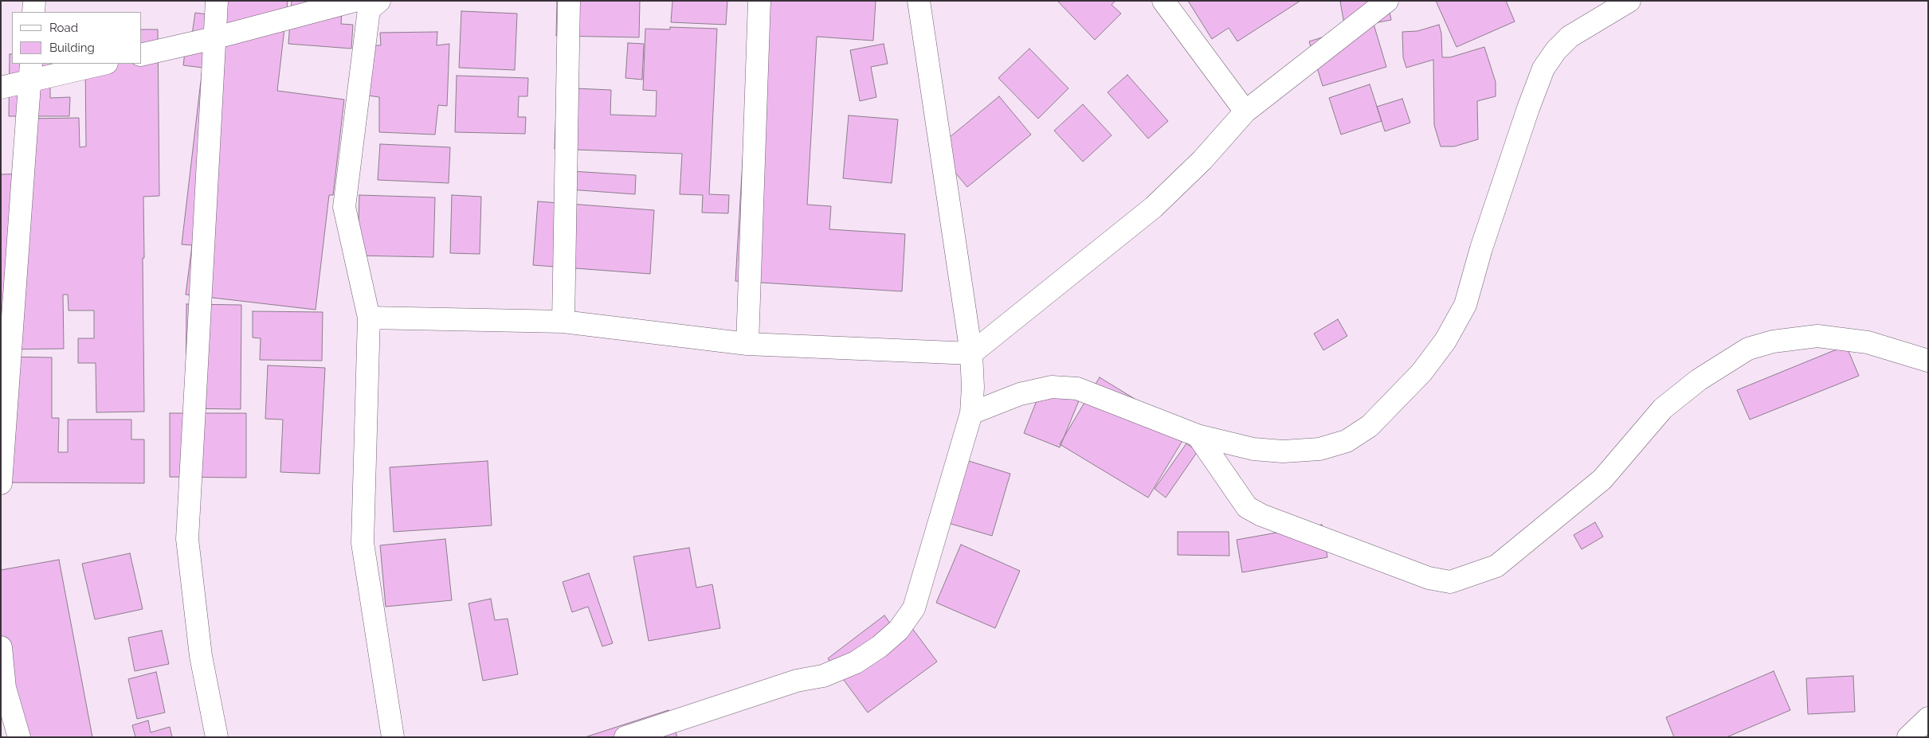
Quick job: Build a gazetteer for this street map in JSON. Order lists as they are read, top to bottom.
{
  "legend": ["Road", "Building"]
}
